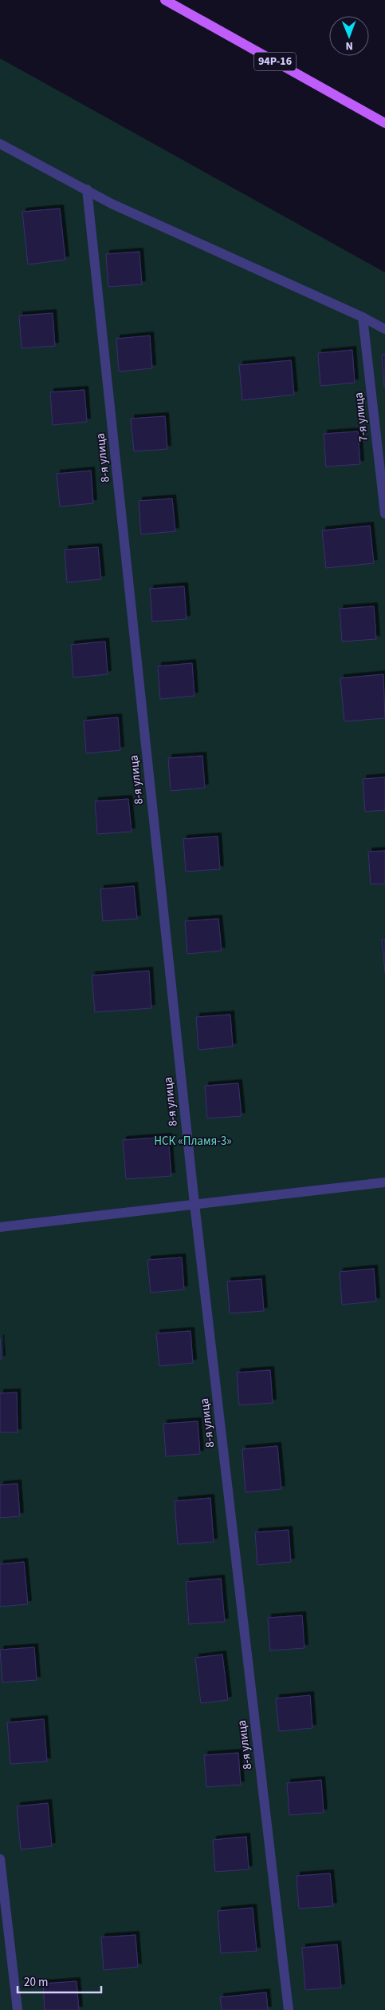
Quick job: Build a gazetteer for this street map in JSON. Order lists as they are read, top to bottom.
{
  "streets": {
    "main road": ["94Р-16"],
    "street": ["7-я улица", "8-я улица"]
  },
  "parks": ["НСК «Пламя-3»"],
  "scale_bar": "20 m",
  "north": "bottom"
}
